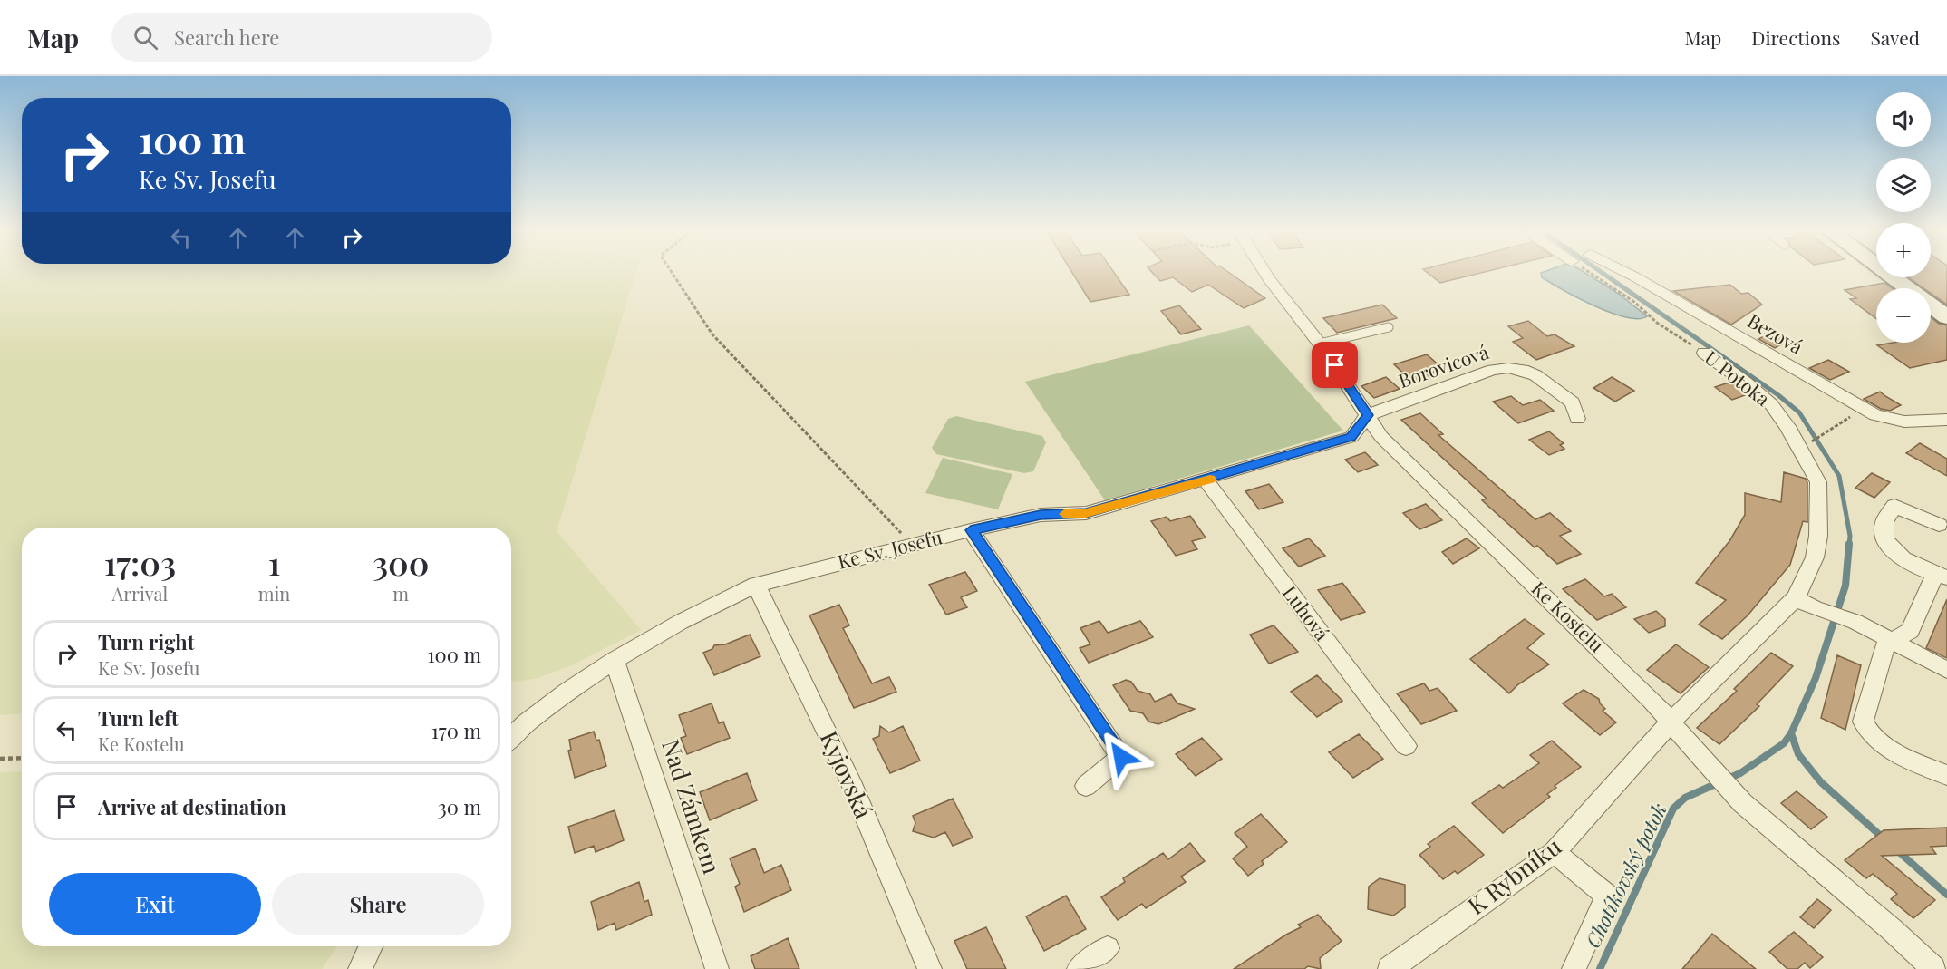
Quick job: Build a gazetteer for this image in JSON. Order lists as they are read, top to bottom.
{
  "streets": {
    "street": [
      "Bezová",
      "Borovicová",
      "U Potoka",
      "Ke Sv. Josefu",
      "Luhová",
      "Ke Kostelu",
      "Kyjovská",
      "Nad Zámkem",
      "K Rybníku"
    ]
  },
  "crossings": [
    ["Borovicová", "Ke Sv. Josefu"],
    ["Borovicová", "Ke Kostelu"],
    ["U Potoka", "Ke Kostelu"],
    ["U Potoka", "K Rybníku"],
    ["Ke Sv. Josefu", "Luhová"],
    ["Ke Sv. Josefu", "Ke Kostelu"],
    ["Ke Sv. Josefu", "Kyjovská"],
    ["Ke Sv. Josefu", "Nad Zámkem"],
    ["Ke Kostelu", "K Rybníku"]
  ],
  "water": ["Chotíkovský potok"],
  "page": {
    "header": "Map",
    "search": "Search here",
    "nav": ["Map", "Directions", "Saved"],
    "map_buttons": ["+", "−"],
    "turn": ["100 m", "Ke Sv. Josefu"],
    "eta": [
      "17:03",
      "Arrival",
      "1",
      "min",
      "300",
      "m"
    ],
    "list": [
      {
        "name": "Turn right",
        "note": "Ke Sv. Josefu",
        "value": "100 m"
      },
      {
        "name": "Turn left",
        "note": "Ke Kostelu",
        "value": "170 m"
      },
      {
        "name": "Arrive at destination",
        "value": "30 m"
      }
    ],
    "buttons": ["Exit", "Share"]
  }
}
